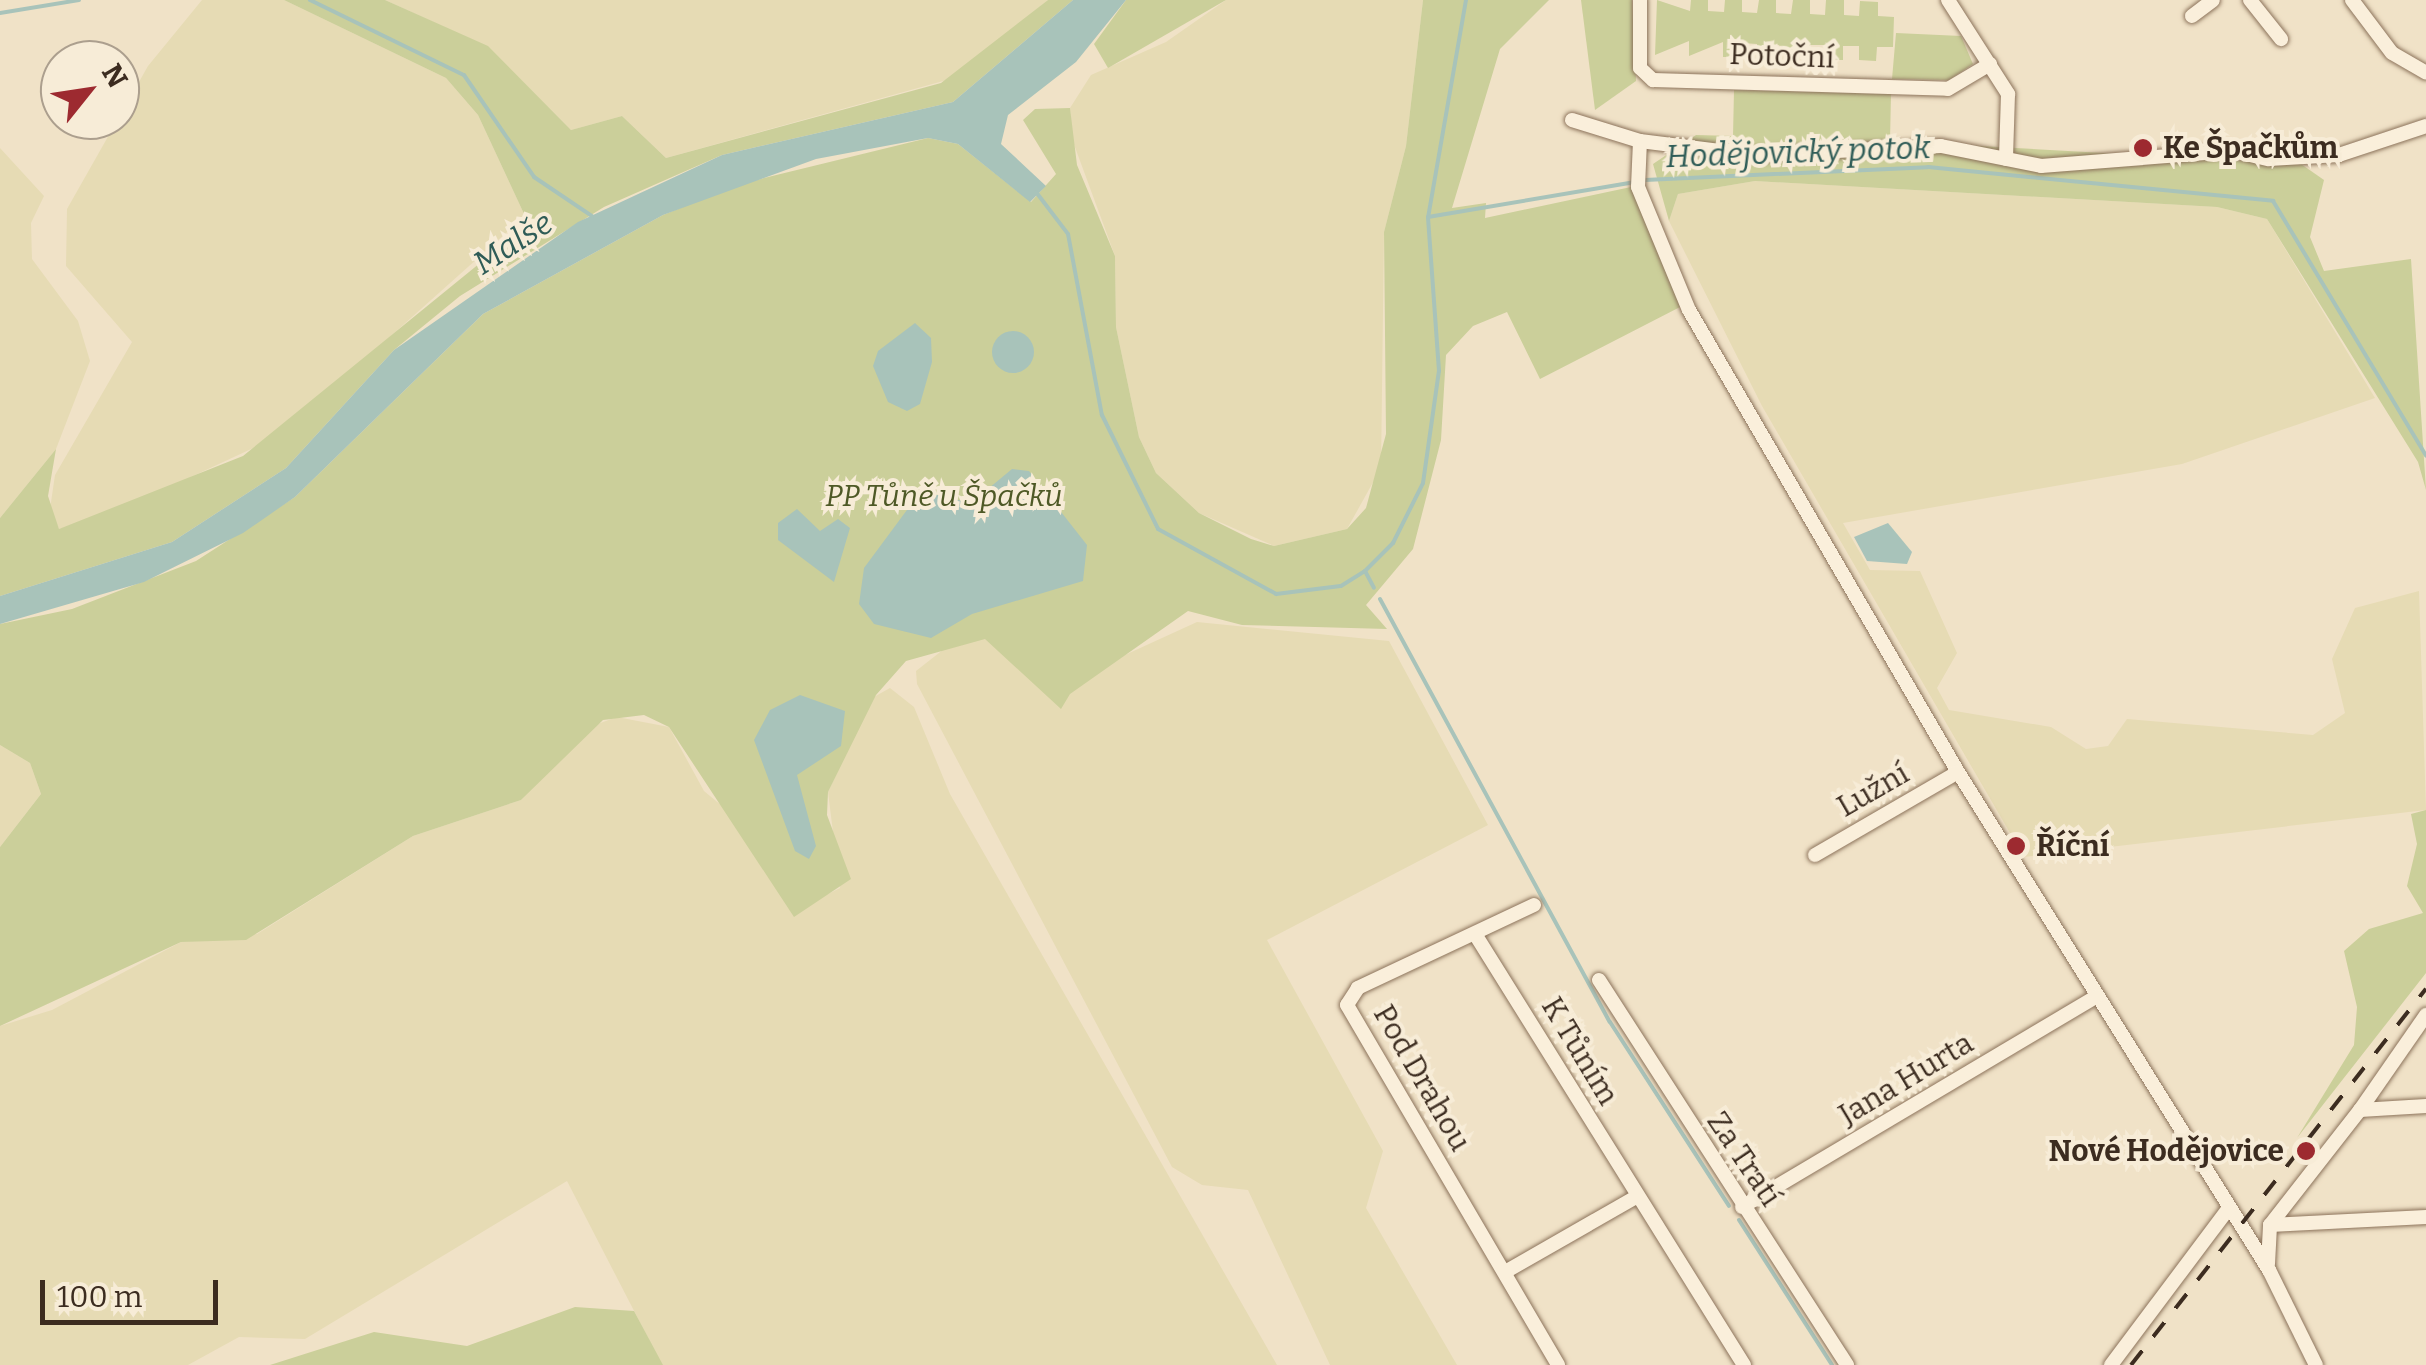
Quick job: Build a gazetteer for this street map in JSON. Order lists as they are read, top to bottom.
{
  "streets": {
    "street": [
      "Potoční",
      "Lužní",
      "K Tůním",
      "Pod Drahou",
      "Jana Hurta",
      "Za Tratí"
    ]
  },
  "crossings": [
    ["K Tůním", "Pod Drahou"],
    ["Jana Hurta", "Za Tratí"]
  ],
  "water": ["Hodějovický potok", "Malše"],
  "parks": ["PP Tůně u Špačků"],
  "places": ["Ke Špačkům", "Říční", "Nové Hodějovice"],
  "scale_bar": "100 m",
  "north": "top right"
}
